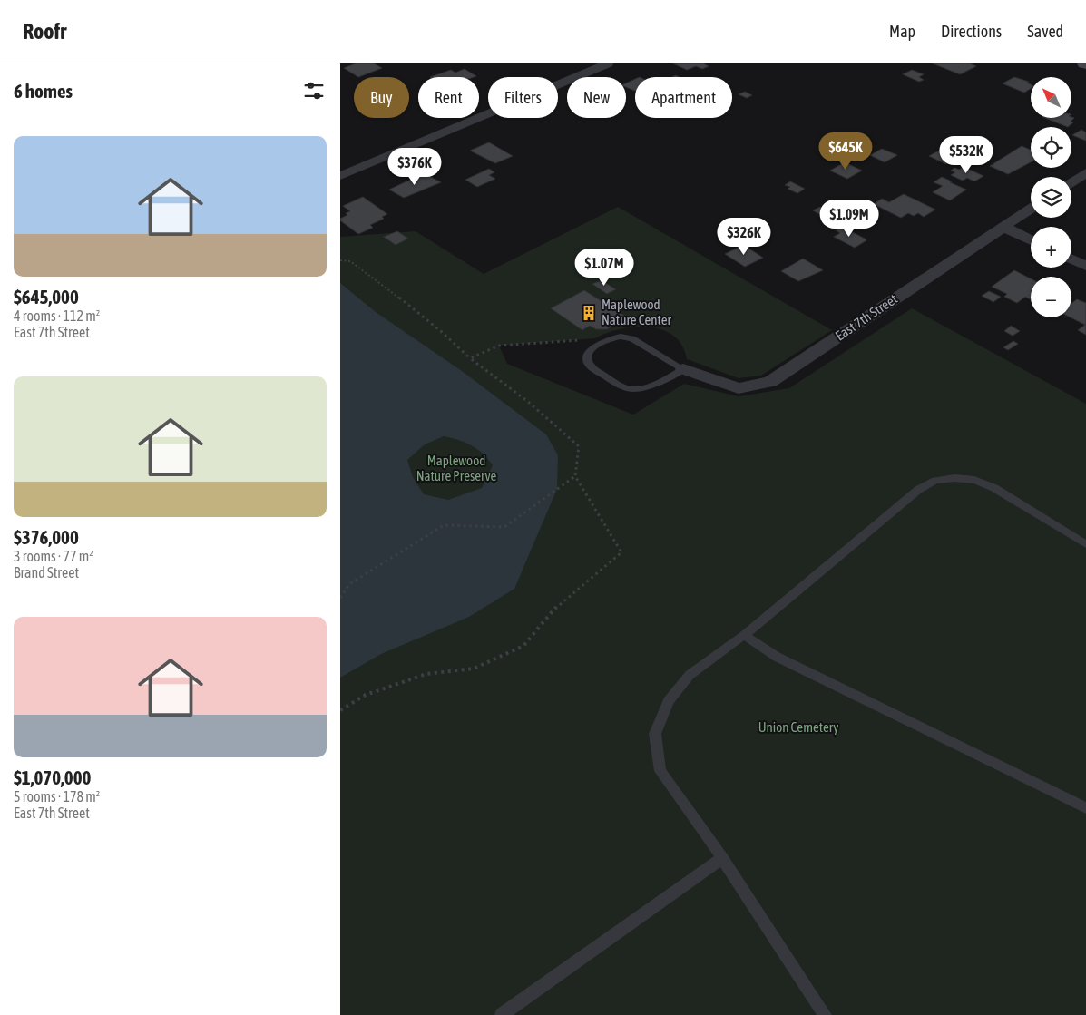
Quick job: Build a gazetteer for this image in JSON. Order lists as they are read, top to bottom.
{
  "streets": {
    "street": ["East 7th Street"]
  },
  "parks": ["Maplewood Nature Preserve", "Union Cemetery"],
  "places": {
    "building": ["Maplewood Nature Center"]
  },
  "north": "top left",
  "page": {
    "header": "Roofr",
    "nav": ["Map", "Directions", "Saved"],
    "heading": "6 homes",
    "map_buttons": ["+", "−"],
    "chip": [
      "Buy",
      "Rent",
      "Filters",
      "New",
      "Apartment"
    ],
    "list": [
      {
        "name": "$645,000",
        "note": "4 rooms · 112 m² · East 7th Street"
      },
      {
        "name": "$376,000",
        "note": "3 rooms · 77 m² · Brand Street"
      },
      {
        "name": "$1,070,000",
        "note": "5 rooms · 178 m² · East 7th Street"
      }
    ],
    "price": [
      "$645K",
      "$532K",
      "$376K",
      "$1.09M",
      "$326K",
      "$1.07M"
    ]
  }
}
